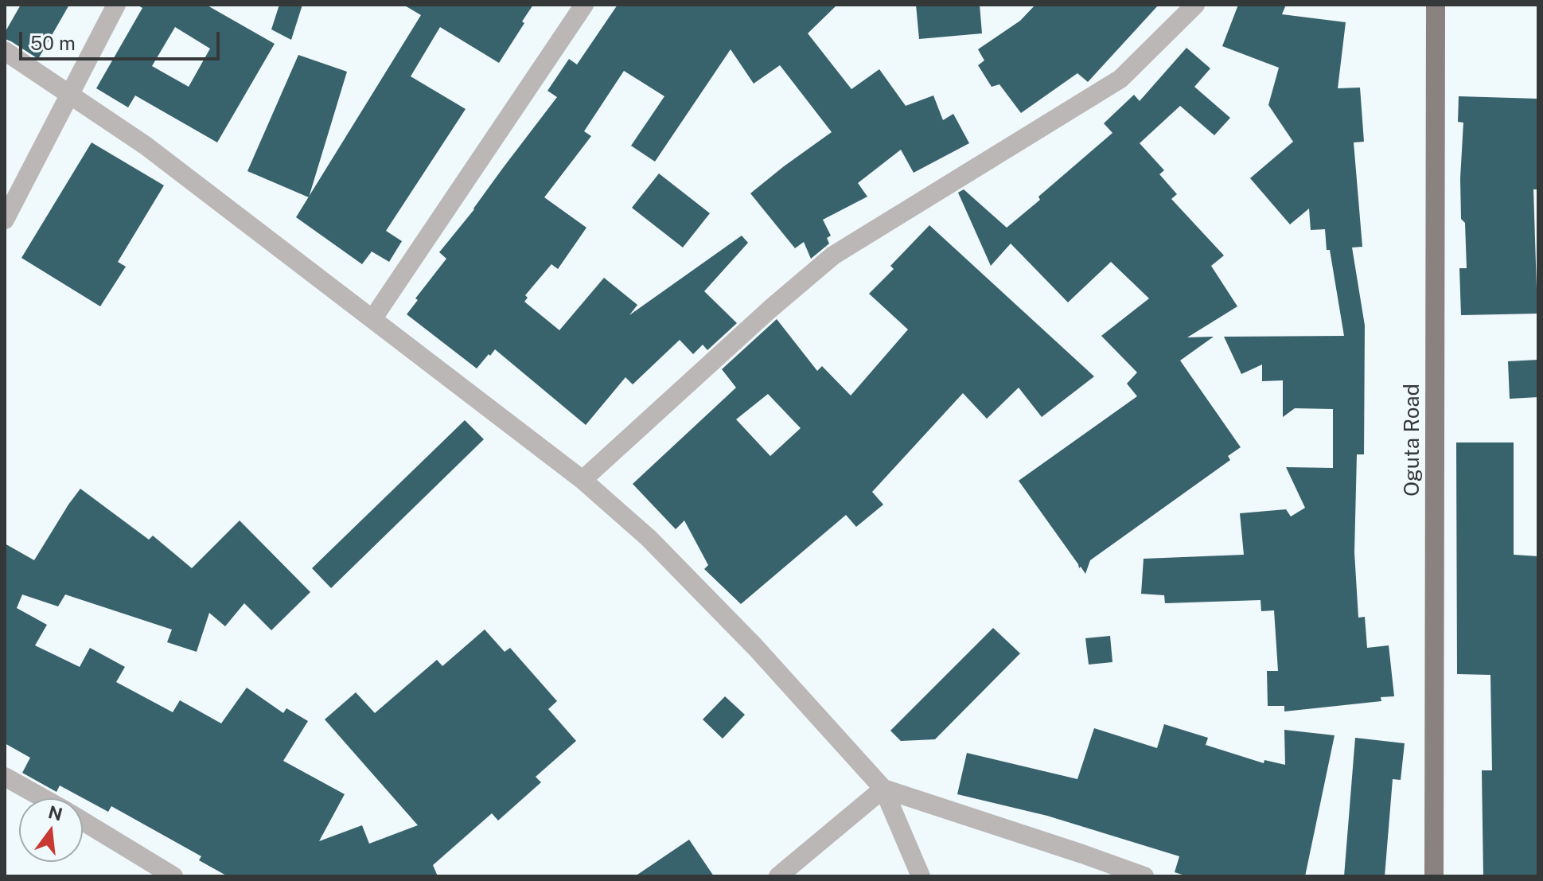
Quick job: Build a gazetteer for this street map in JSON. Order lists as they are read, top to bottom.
{
  "streets": {
    "main road": ["Oguta Road"]
  },
  "scale_bar": "50 m",
  "north": "top"
}
